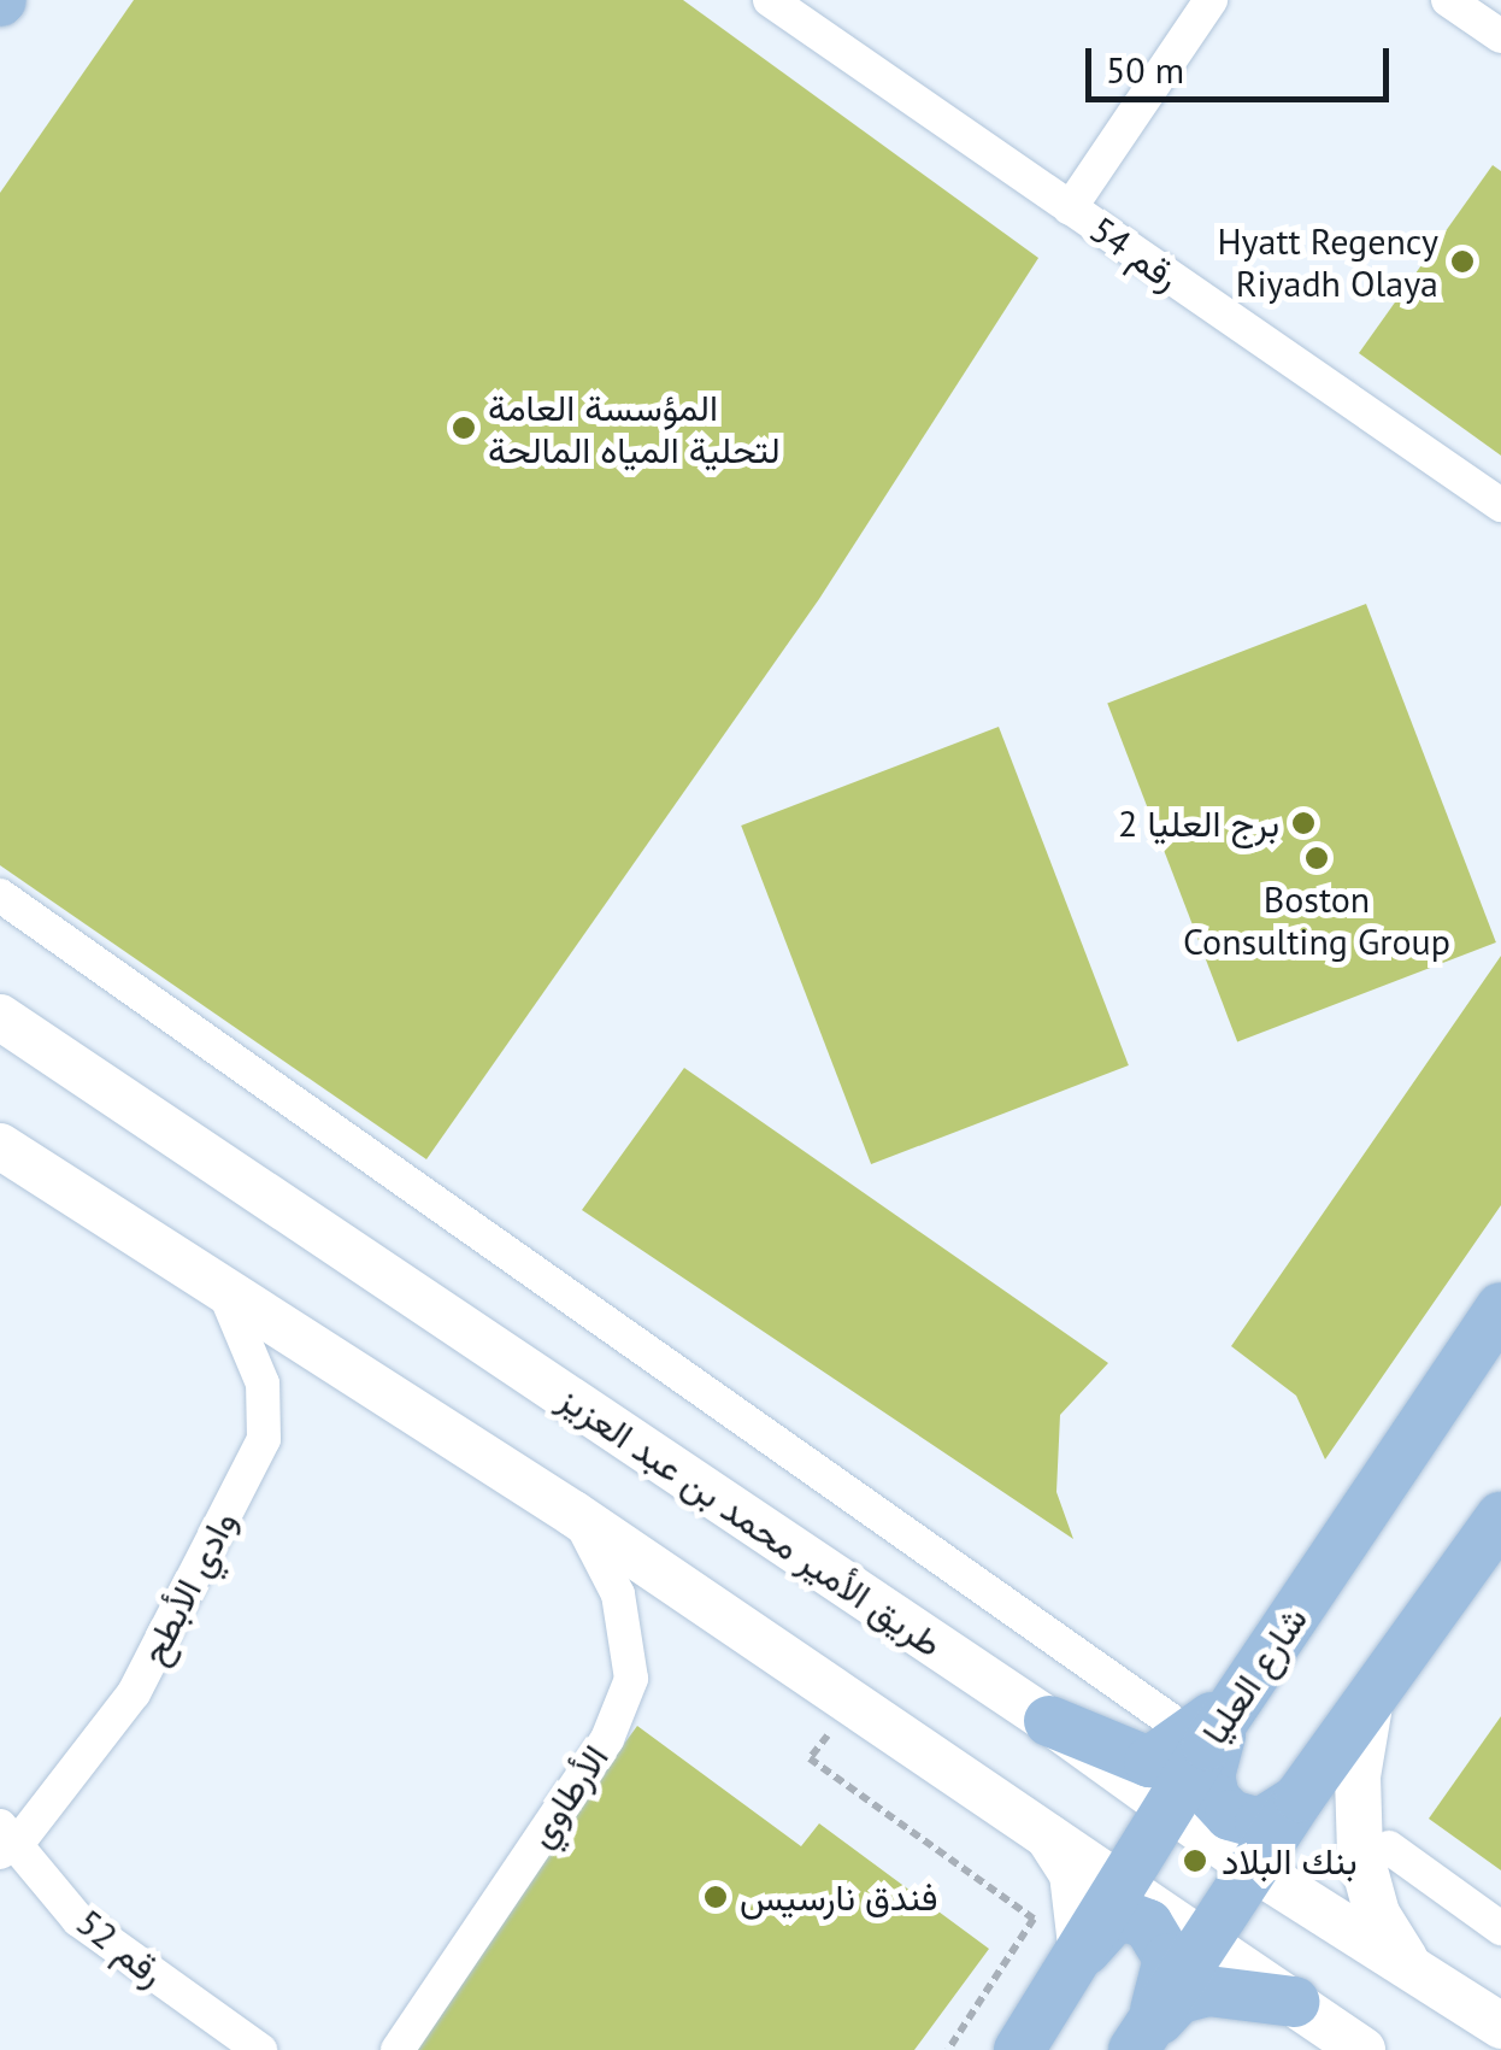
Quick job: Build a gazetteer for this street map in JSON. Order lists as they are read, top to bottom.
{
  "streets": {
    "main road": ["طريق الأمير محمد بن عبد العزيز", "شارع العليا"],
    "street": [
      "رقم 54",
      "وادي الأبطح",
      "الأرطاوي",
      "رقم 52"
    ]
  },
  "crossings": [
    ["طريق الأمير محمد بن عبد العزيز", "شارع العليا"],
    ["وادي الأبطح", "رقم 52"]
  ],
  "places": [
    "Hyatt Regency Riyadh Olaya",
    "المؤسسة العامة لتحلية المياه المالحة",
    "برج العليا 2",
    "Boston Consulting Group",
    "بنك البلاد",
    "فندق نارسيس"
  ],
  "scale_bar": "50 m"
}
